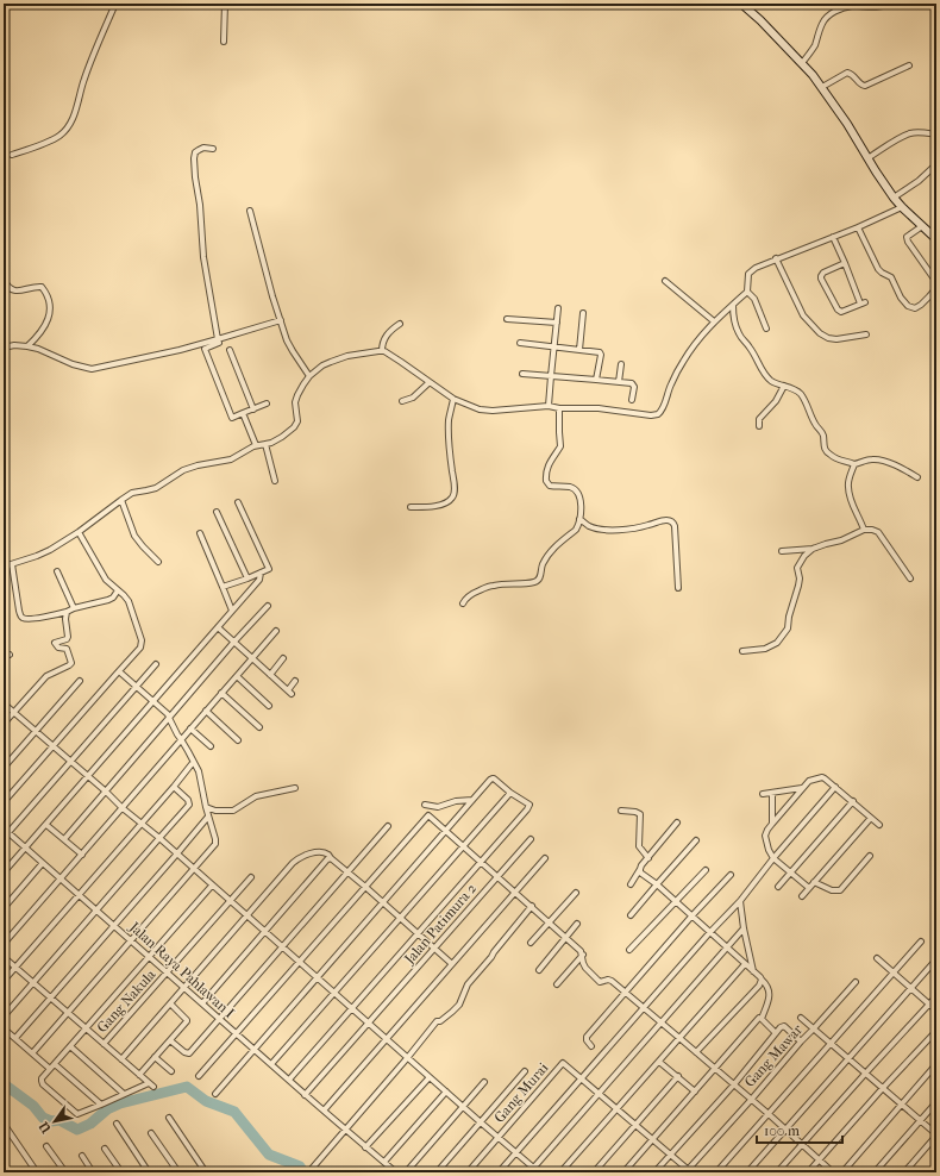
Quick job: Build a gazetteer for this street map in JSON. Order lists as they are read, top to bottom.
{
  "streets": {
    "street": [
      "Jalan Patimura 2",
      "Jalan Raya Pahlawan I",
      "Gang Nakula",
      "Gang Mawar",
      "Gang Murai"
    ]
  },
  "crossings": [
    ["Jalan Patimura 2", "Jalan Raya Pahlawan I"],
    ["Jalan Raya Pahlawan I", "Gang Nakula"]
  ],
  "scale_bar": "100 m",
  "north": "bottom left"
}
